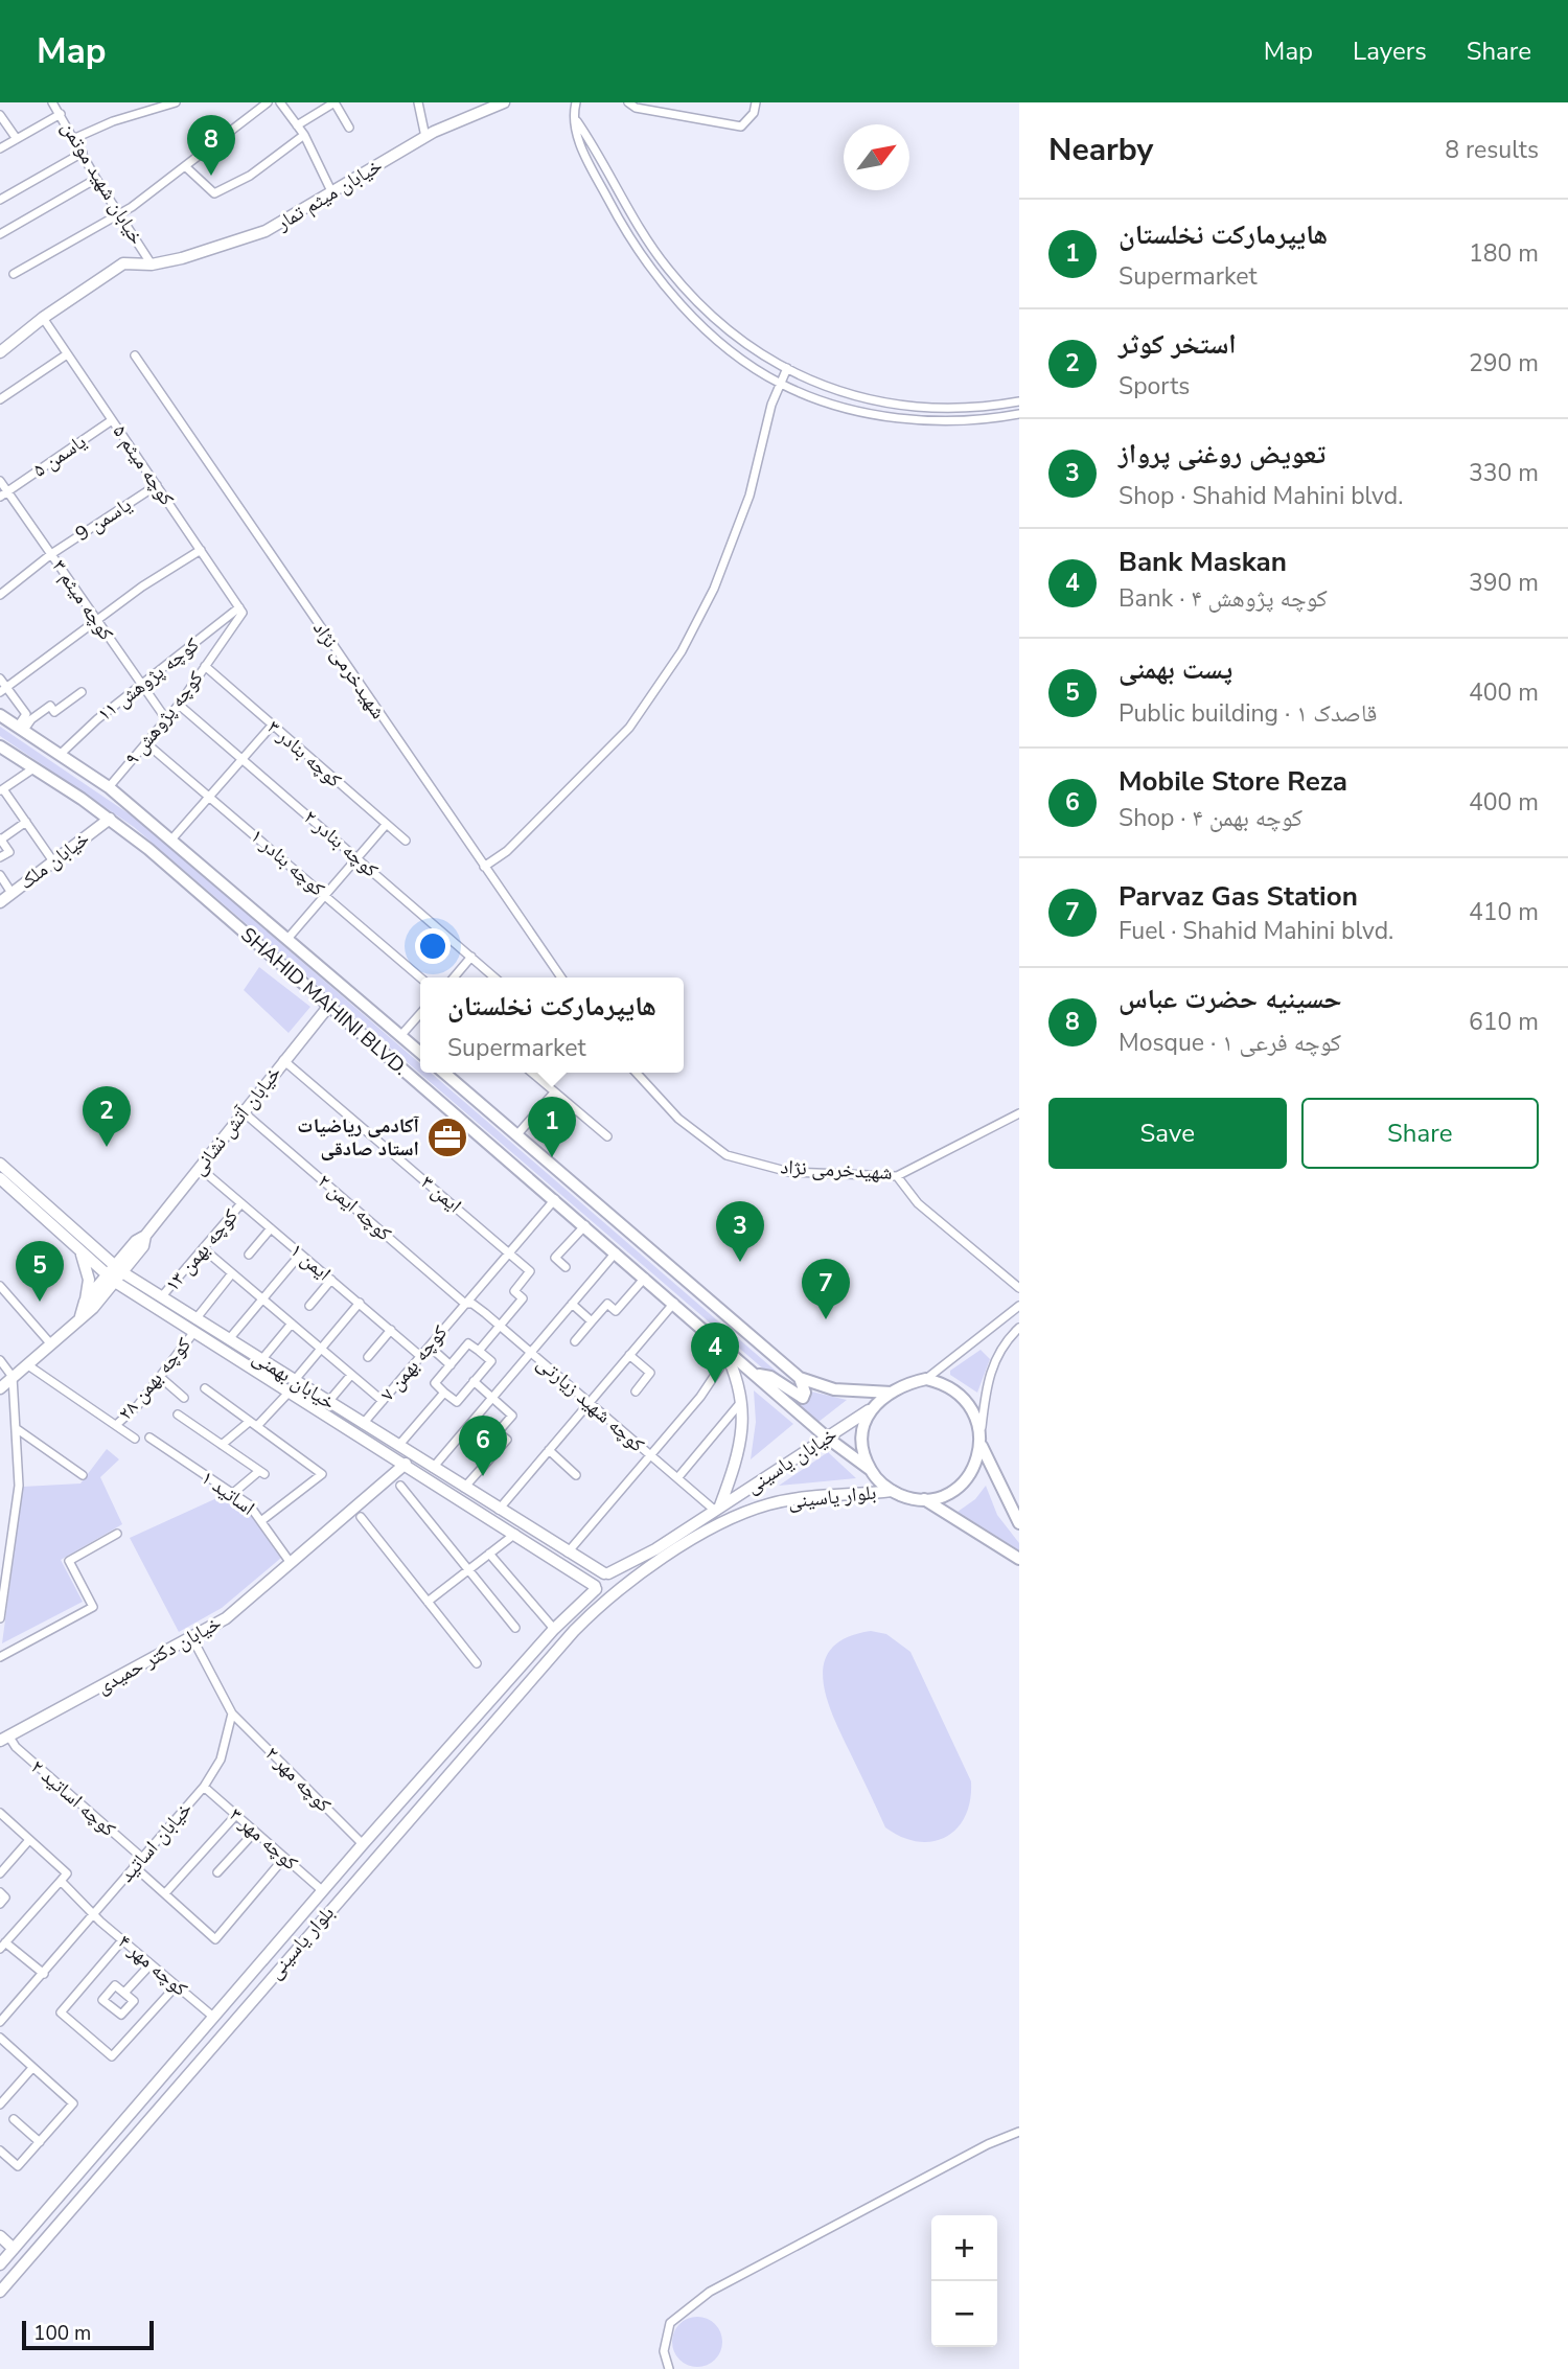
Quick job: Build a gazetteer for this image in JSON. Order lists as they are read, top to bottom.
{
  "streets": {
    "main road": ["SHAHID MAHINI BLVD."],
    "street": [
      "خیابان شهید موتمن",
      "خیابان میثم تمار",
      "یاسمن ۵",
      "کوچه میثم ۵",
      "یاسمن 9",
      "کوچه میثم ۳",
      "شهیدخرمی نژاد",
      "کوچه پژوهش ۱۱",
      "کوچه پژوهش ۹",
      "کوچه بنادر ۳",
      "کوچه بنادر ۲",
      "خیابان ملک",
      "کوچه بنادر ۱",
      "خیابان آتش نشانی",
      "ایمن ۳",
      "کوچه ایمن ۲",
      "کوچه بهمن ۱۳",
      "ایمن ۱",
      "کوچه بهمن ۷",
      "کوچه بهمن ۲۸",
      "خیابان بهمنی",
      "کوچه شهید زیارتی",
      "خیابان یاسینی",
      "اساتید ۱",
      "بلوار یاسینی",
      "خیابان دکتر حمیدی",
      "کوچه مهر ۲",
      "کوچه اساتید ۲",
      "کوچه مهر ۳",
      "خیابان اساتید",
      "کوچه مهر ۴"
    ]
  },
  "crossings": [
    ["خیابان شهید موتمن", "خیابان میثم تمار"],
    ["خیابان میثم تمار", "کوچه میثم ۵"],
    ["یاسمن ۵", "کوچه میثم ۵"],
    ["یاسمن ۵", "کوچه میثم ۳"],
    ["کوچه میثم ۵", "یاسمن 9"],
    ["کوچه میثم ۵", "کوچه پژوهش ۱۱"],
    ["کوچه میثم ۵", "کوچه پژوهش ۹"],
    ["یاسمن 9", "کوچه میثم ۳"],
    ["کوچه میثم ۳", "کوچه پژوهش ۱۱"],
    ["کوچه میثم ۳", "کوچه پژوهش ۹"],
    ["کوچه پژوهش ۱۱", "کوچه پژوهش ۹"],
    ["کوچه پژوهش ۱۱", "SHAHID MAHINI BLVD."],
    ["کوچه پژوهش ۹", "کوچه بنادر ۳"],
    ["کوچه پژوهش ۹", "کوچه بنادر ۲"],
    ["کوچه پژوهش ۹", "کوچه بنادر ۱"],
    ["کوچه پژوهش ۹", "SHAHID MAHINI BLVD."],
    ["خیابان ملک", "SHAHID MAHINI BLVD."],
    ["SHAHID MAHINI BLVD.", "خیابان آتش نشانی"],
    ["SHAHID MAHINI BLVD.", "کوچه بهمن ۷"],
    ["SHAHID MAHINI BLVD.", "خیابان یاسینی"],
    ["SHAHID MAHINI BLVD.", "بلوار یاسینی"],
    ["خیابان آتش نشانی", "ایمن ۳"],
    ["خیابان آتش نشانی", "کوچه ایمن ۲"],
    ["خیابان آتش نشانی", "ایمن ۱"],
    ["خیابان آتش نشانی", "خیابان بهمنی"],
    ["ایمن ۳", "کوچه بهمن ۷"],
    ["ایمن ۳", "کوچه شهید زیارتی"],
    ["کوچه ایمن ۲", "کوچه بهمن ۷"],
    ["کوچه ایمن ۲", "کوچه شهید زیارتی"],
    ["کوچه بهمن ۱۳", "ایمن ۱"],
    ["کوچه بهمن ۱۳", "خیابان بهمنی"],
    ["ایمن ۱", "کوچه بهمن ۷"],
    ["کوچه بهمن ۷", "خیابان بهمنی"],
    ["کوچه بهمن ۷", "کوچه شهید زیارتی"],
    ["کوچه بهمن ۲۸", "خیابان بهمنی"],
    ["خیابان بهمنی", "بلوار یاسینی"],
    ["خیابان بهمنی", "خیابان دکتر حمیدی"],
    ["کوچه شهید زیارتی", "خیابان یاسینی"],
    ["خیابان یاسینی", "بلوار یاسینی"],
    ["اساتید ۱", "خیابان دکتر حمیدی"],
    ["بلوار یاسینی", "کوچه مهر ۲"],
    ["بلوار یاسینی", "کوچه مهر ۳"],
    ["بلوار یاسینی", "کوچه مهر ۴"],
    ["خیابان دکتر حمیدی", "کوچه اساتید ۲"],
    ["کوچه مهر ۲", "خیابان اساتید"],
    ["کوچه اساتید ۲", "خیابان اساتید"],
    ["کوچه مهر ۳", "خیابان اساتید"],
    ["خیابان اساتید", "کوچه مهر ۴"]
  ],
  "places": {
    "office": ["آکادمی ریاضیات استاد صادقی"]
  },
  "scale_bar": "100 m",
  "north": "top right",
  "page": {
    "header": "Map",
    "nav": ["Map", "Layers", "Share"],
    "heading": ["Nearby", "8 results"],
    "pins": [
      "8",
      "2",
      "1",
      "3",
      "5",
      "7",
      "4",
      "6"
    ],
    "list": [
      {
        "mark": "1",
        "name": "هایپرمارکت نخلستان",
        "note": "Supermarket",
        "value": "180 m"
      },
      {
        "mark": "2",
        "name": "استخر کوثر",
        "note": "Sports",
        "value": "290 m"
      },
      {
        "mark": "3",
        "name": "تعویض روغنی پرواز",
        "note": "Shop · Shahid Mahini blvd.",
        "value": "330 m"
      },
      {
        "mark": "4",
        "name": "Bank Maskan",
        "note": "Bank · کوچه پژوهش ۴",
        "value": "390 m"
      },
      {
        "mark": "5",
        "name": "پست بهمنی",
        "note": "Public building · قاصدک ۱",
        "value": "400 m"
      },
      {
        "mark": "6",
        "name": "Mobile Store Reza",
        "note": "Shop · کوچه بهمن ۴",
        "value": "400 m"
      },
      {
        "mark": "7",
        "name": "Parvaz Gas Station",
        "note": "Fuel · Shahid Mahini blvd.",
        "value": "410 m"
      },
      {
        "mark": "8",
        "name": "حسینیه حضرت عباس",
        "note": "Mosque · کوچه فرعی ۱",
        "value": "610 m"
      }
    ],
    "popup": ["هایپرمارکت نخلستان", "Supermarket"],
    "buttons": ["Save", "Share"],
    "map_buttons": ["+", "−"],
    "scale": "100 m"
  }
}
